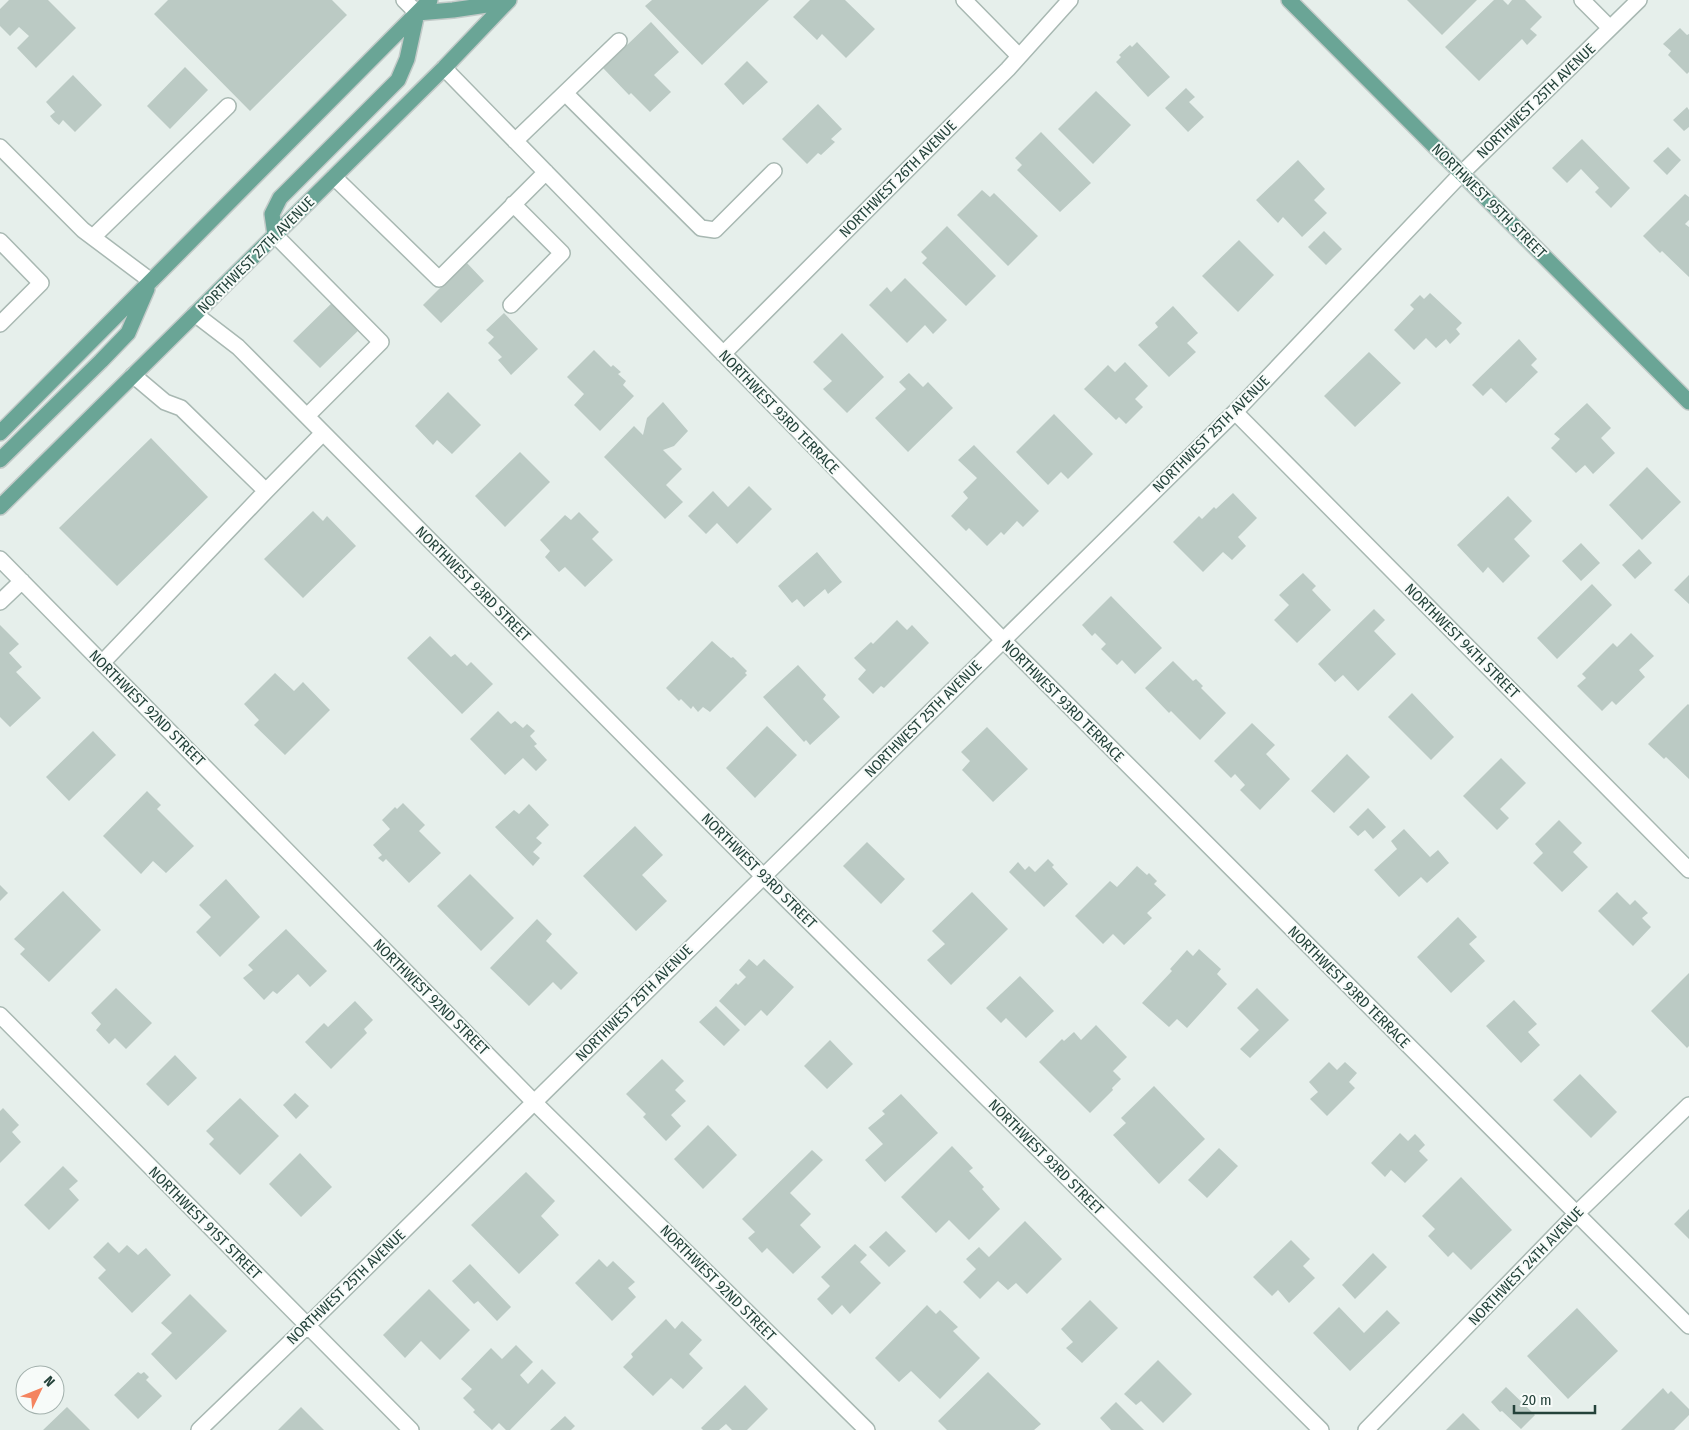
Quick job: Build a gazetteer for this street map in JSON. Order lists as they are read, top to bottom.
{
  "streets": {
    "main road": ["NORTHWEST 95TH STREET", "NORTHWEST 27TH AVENUE"],
    "street": [
      "NORTHWEST 25TH AVENUE",
      "NORTHWEST 26TH AVENUE",
      "NORTHWEST 93RD TERRACE",
      "NORTHWEST 93RD STREET",
      "NORTHWEST 94TH STREET",
      "NORTHWEST 92ND STREET",
      "NORTHWEST 91ST STREET",
      "NORTHWEST 24TH AVENUE"
    ]
  },
  "crossings": [
    ["NORTHWEST 25TH AVENUE", "NORTHWEST 95TH STREET"],
    ["NORTHWEST 25TH AVENUE", "NORTHWEST 93RD TERRACE"],
    ["NORTHWEST 25TH AVENUE", "NORTHWEST 93RD STREET"],
    ["NORTHWEST 25TH AVENUE", "NORTHWEST 94TH STREET"],
    ["NORTHWEST 25TH AVENUE", "NORTHWEST 92ND STREET"],
    ["NORTHWEST 25TH AVENUE", "NORTHWEST 91ST STREET"],
    ["NORTHWEST 26TH AVENUE", "NORTHWEST 93RD TERRACE"],
    ["NORTHWEST 27TH AVENUE", "NORTHWEST 93RD TERRACE"],
    ["NORTHWEST 27TH AVENUE", "NORTHWEST 93RD STREET"],
    ["NORTHWEST 93RD TERRACE", "NORTHWEST 24TH AVENUE"]
  ],
  "scale_bar": "20 m",
  "north": "top right"
}
